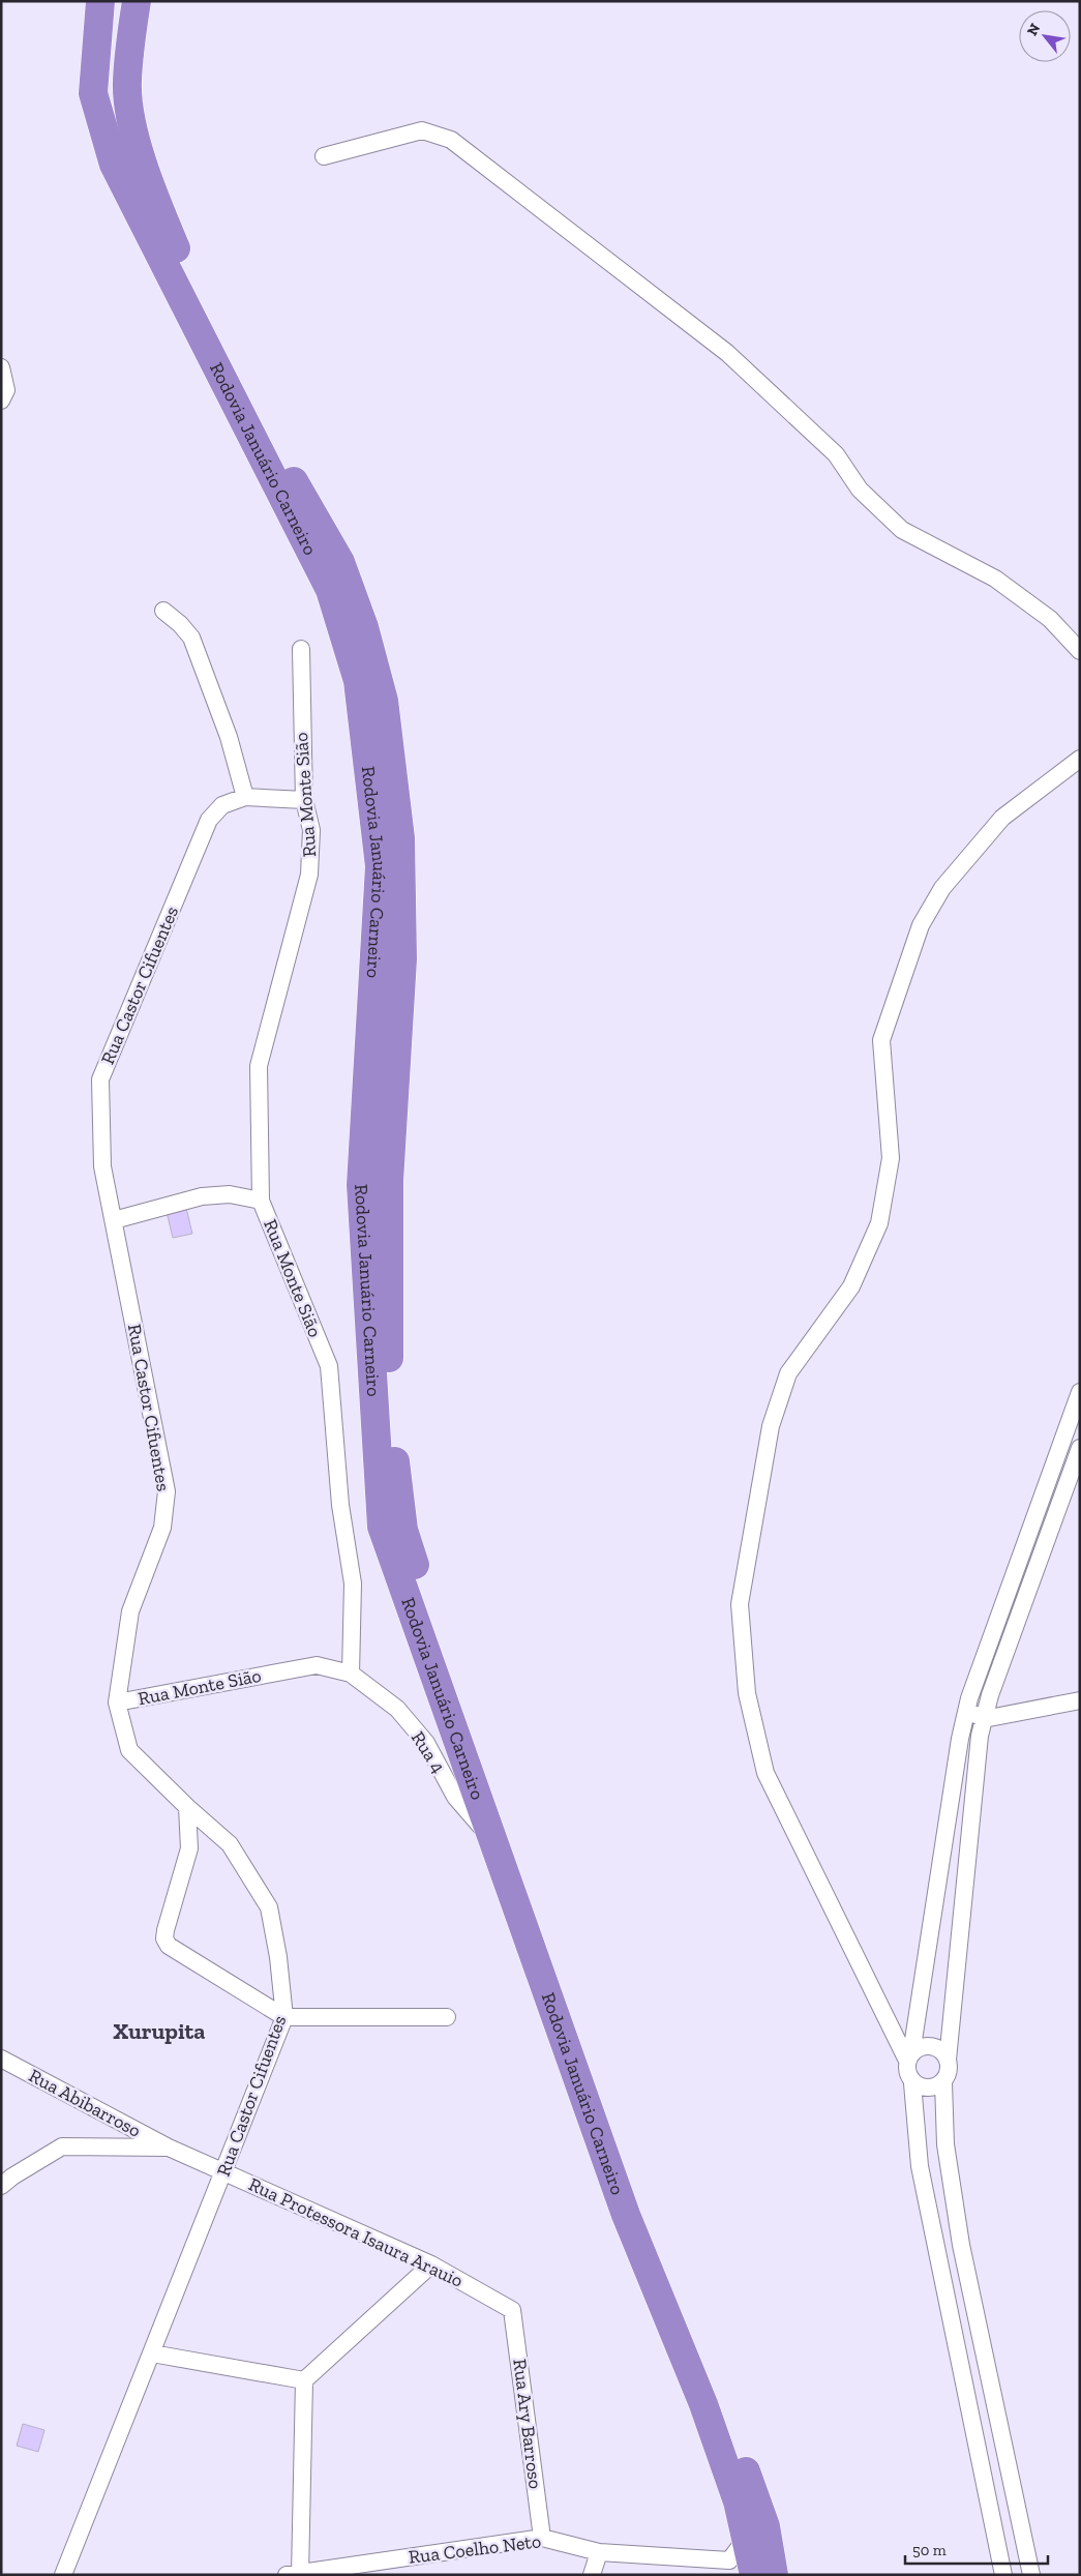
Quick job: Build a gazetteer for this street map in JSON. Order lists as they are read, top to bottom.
{
  "streets": {
    "highway": ["Rodovia Januário Carneiro"],
    "street": [
      "Rua Monte Sião",
      "Rua Castor Cifuentes",
      "Rua 4",
      "Rua Abibarroso",
      "Rua Protessora Isaura Arauio",
      "Rua Ary Barroso",
      "Rua Coelho Neto"
    ]
  },
  "crossings": [
    ["Rodovia Januário Carneiro", "Rua 4"],
    ["Rodovia Januário Carneiro", "Rua Coelho Neto"],
    ["Rua Monte Sião", "Rua Castor Cifuentes"],
    ["Rua Monte Sião", "Rua 4"],
    ["Rua Castor Cifuentes", "Rua Protessora Isaura Arauio"],
    ["Rua Abibarroso", "Rua Protessora Isaura Arauio"],
    ["Rua Protessora Isaura Arauio", "Rua Ary Barroso"],
    ["Rua Ary Barroso", "Rua Coelho Neto"]
  ],
  "districts": ["Xurupita"],
  "scale_bar": "50 m",
  "north": "top left"
}
